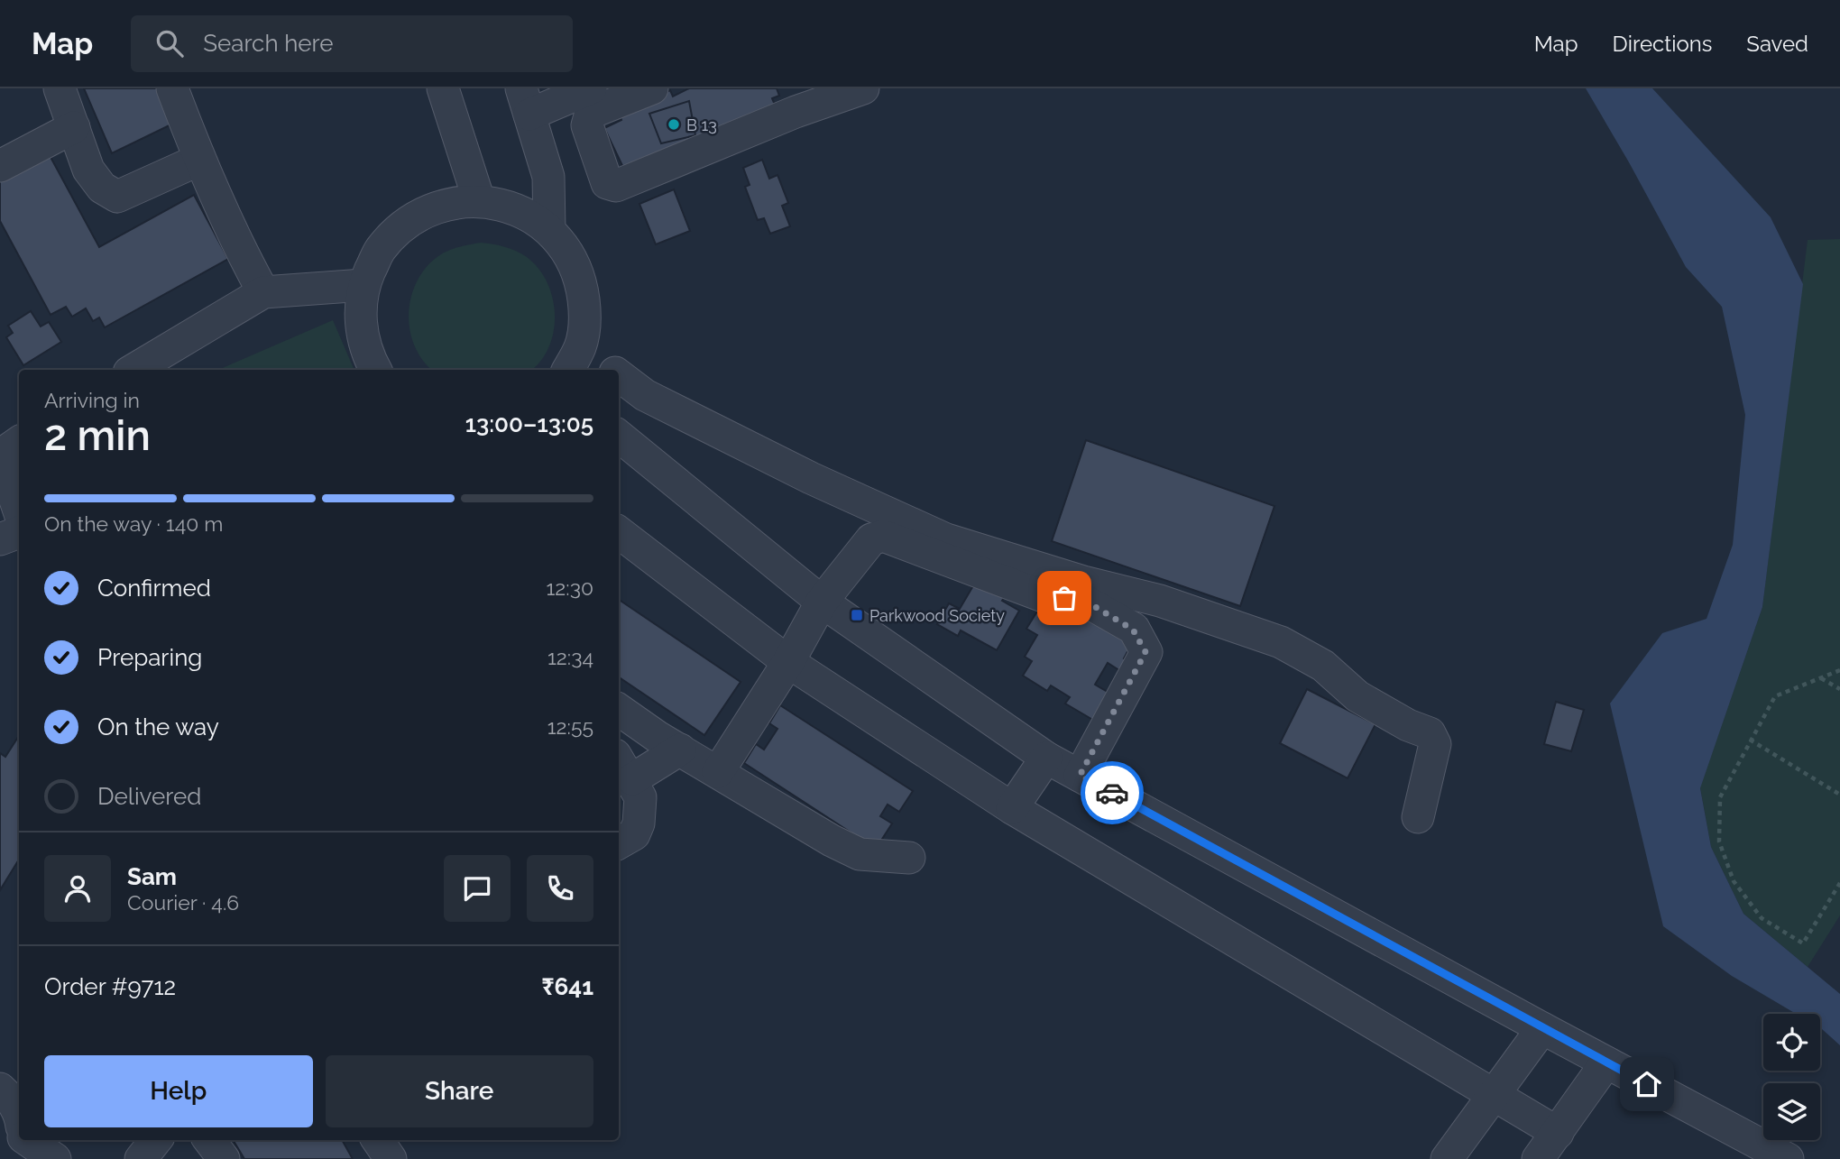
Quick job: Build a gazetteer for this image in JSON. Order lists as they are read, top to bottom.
{
  "places": {
    "other": ["B 13"],
    "transit": ["Parkwood Society"]
  },
  "page": {
    "header": "Map",
    "search": "Search here",
    "nav": ["Map", "Directions", "Saved"],
    "heading": ["2 min", "Arriving in", "13:00–13:05"],
    "panel": [
      "Sam",
      "Courier · 4.6",
      "Order #9712",
      "₹641"
    ],
    "bar": "On the way · 140 m",
    "list": [
      ["Confirmed", "12:30"],
      ["Preparing", "12:34"],
      ["On the way", "12:55"],
      "Delivered"
    ],
    "buttons": ["Help", "Share"]
  }
}
